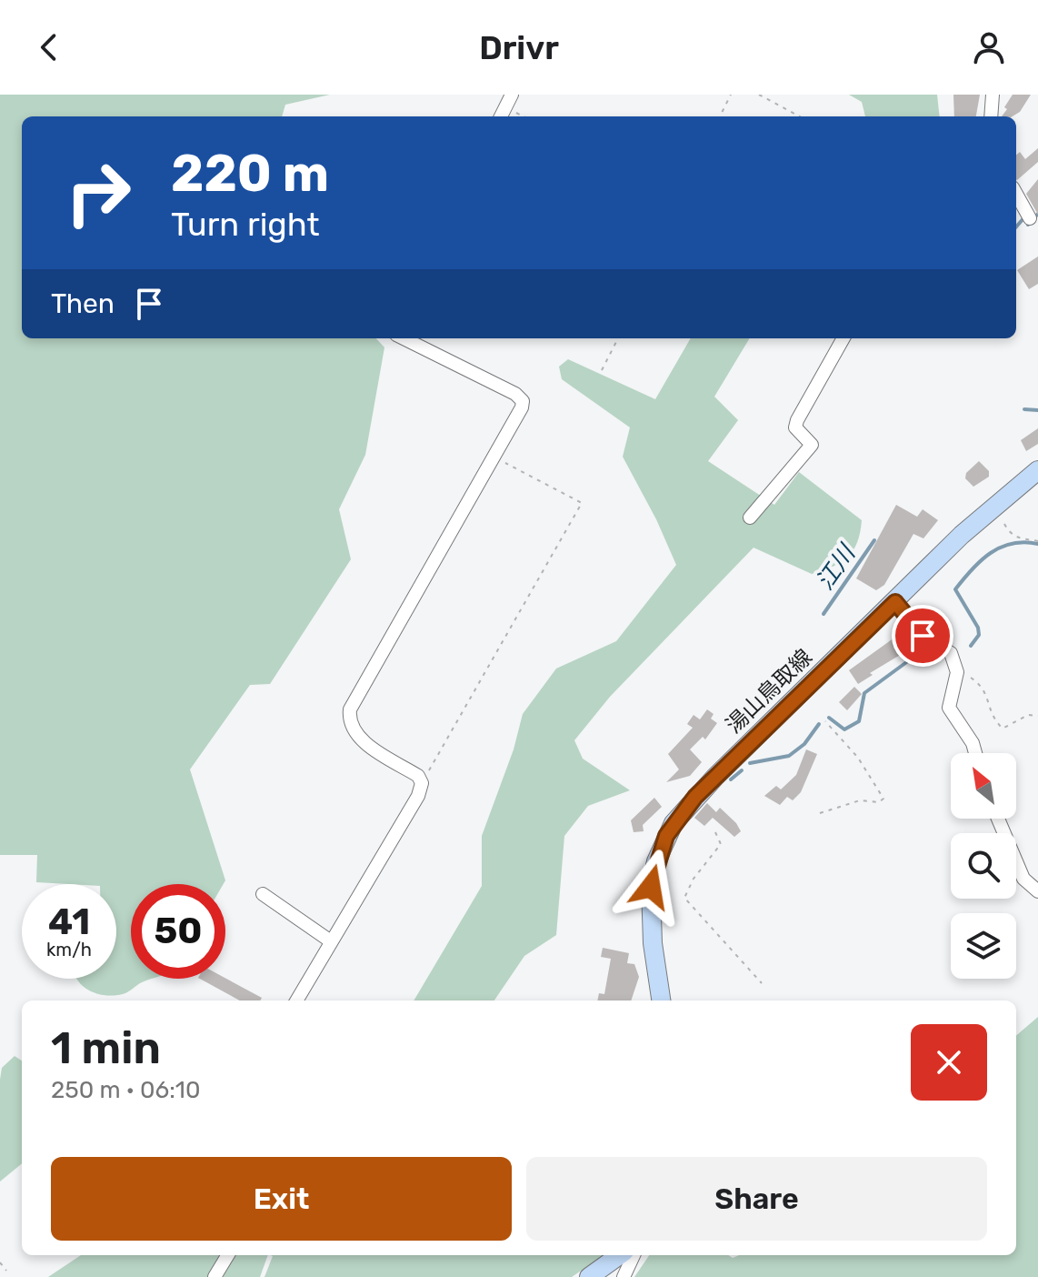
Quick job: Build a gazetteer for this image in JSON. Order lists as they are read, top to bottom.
{
  "streets": {
    "main road": ["湯山鳥取線"]
  },
  "water": ["江川"],
  "north": "top left",
  "page": {
    "header": "Drivr",
    "turn": ["220 m", "Turn right"],
    "then": "Then",
    "speed": "41 km/h",
    "limit": "50",
    "heading": ["1 min", "250 m · 06:10"],
    "buttons": ["Exit", "Share"]
  }
}
